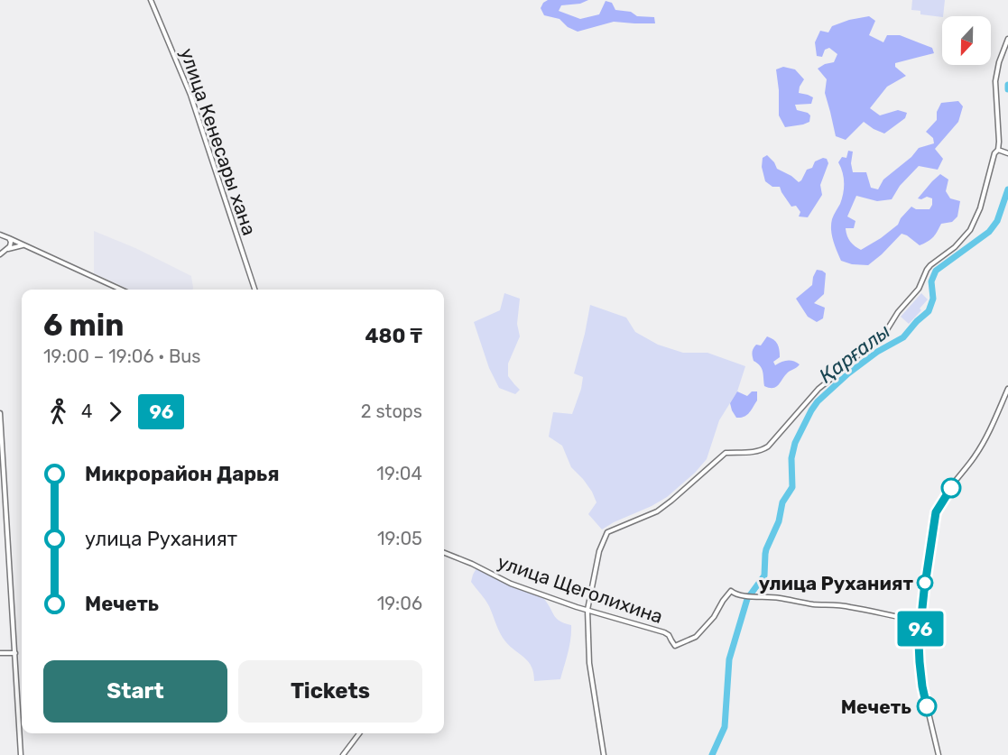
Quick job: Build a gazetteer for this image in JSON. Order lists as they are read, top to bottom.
{
  "streets": {
    "street": ["улица Кенесары хана", "улица Щеголихина"]
  },
  "water": ["Қарғалы"],
  "places": ["улица Руханият", "Мечеть"],
  "lines": ["bus line 96"],
  "north": "bottom",
  "page": {
    "on_map": "96",
    "heading": ["6 min", "19:00 – 19:06 · Bus", "480 ₸"],
    "legs": ["4", "96", "2 stops"],
    "list": [
      {
        "name": "Микрорайон Дарья",
        "value": "19:04"
      },
      {
        "name": "улица Руханият",
        "value": "19:05"
      },
      {
        "name": "Мечеть",
        "value": "19:06"
      }
    ],
    "buttons": ["Start", "Tickets"]
  }
}
